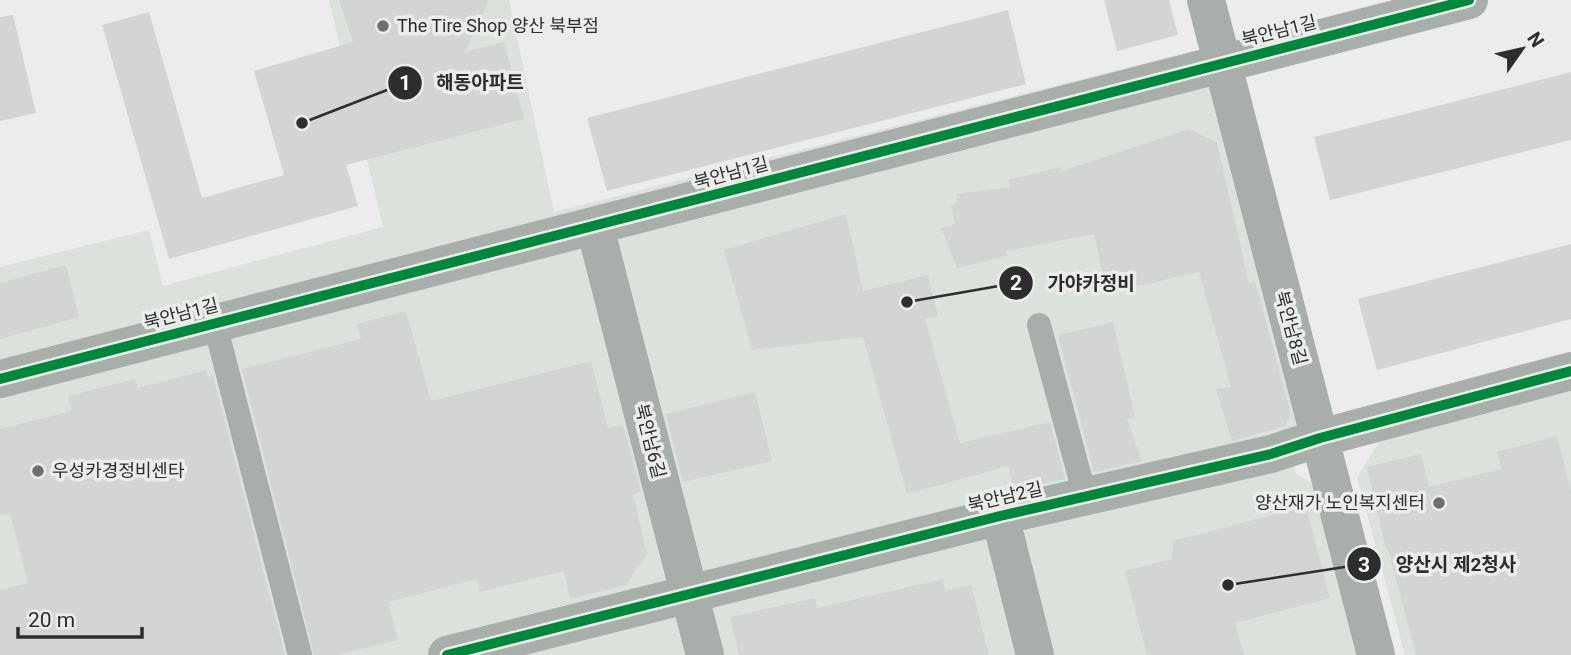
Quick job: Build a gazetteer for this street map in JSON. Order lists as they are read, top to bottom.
{
  "streets": {
    "street": [
      "북안남1길",
      "북안남8길",
      "북안남6길",
      "북안남2길"
    ]
  },
  "crossings": [
    ["북안남1길", "북안남8길"],
    ["북안남1길", "북안남6길"],
    ["북안남8길", "북안남2길"],
    ["북안남6길", "북안남2길"]
  ],
  "places": [
    "The Tire Shop 양산 북부점",
    "해동아파트",
    "가야카정비",
    "우성카경정비센타",
    "양산재가 노인복지센터",
    "양산시 제2청사"
  ],
  "scale_bar": "20 m",
  "north": "top right"
}
